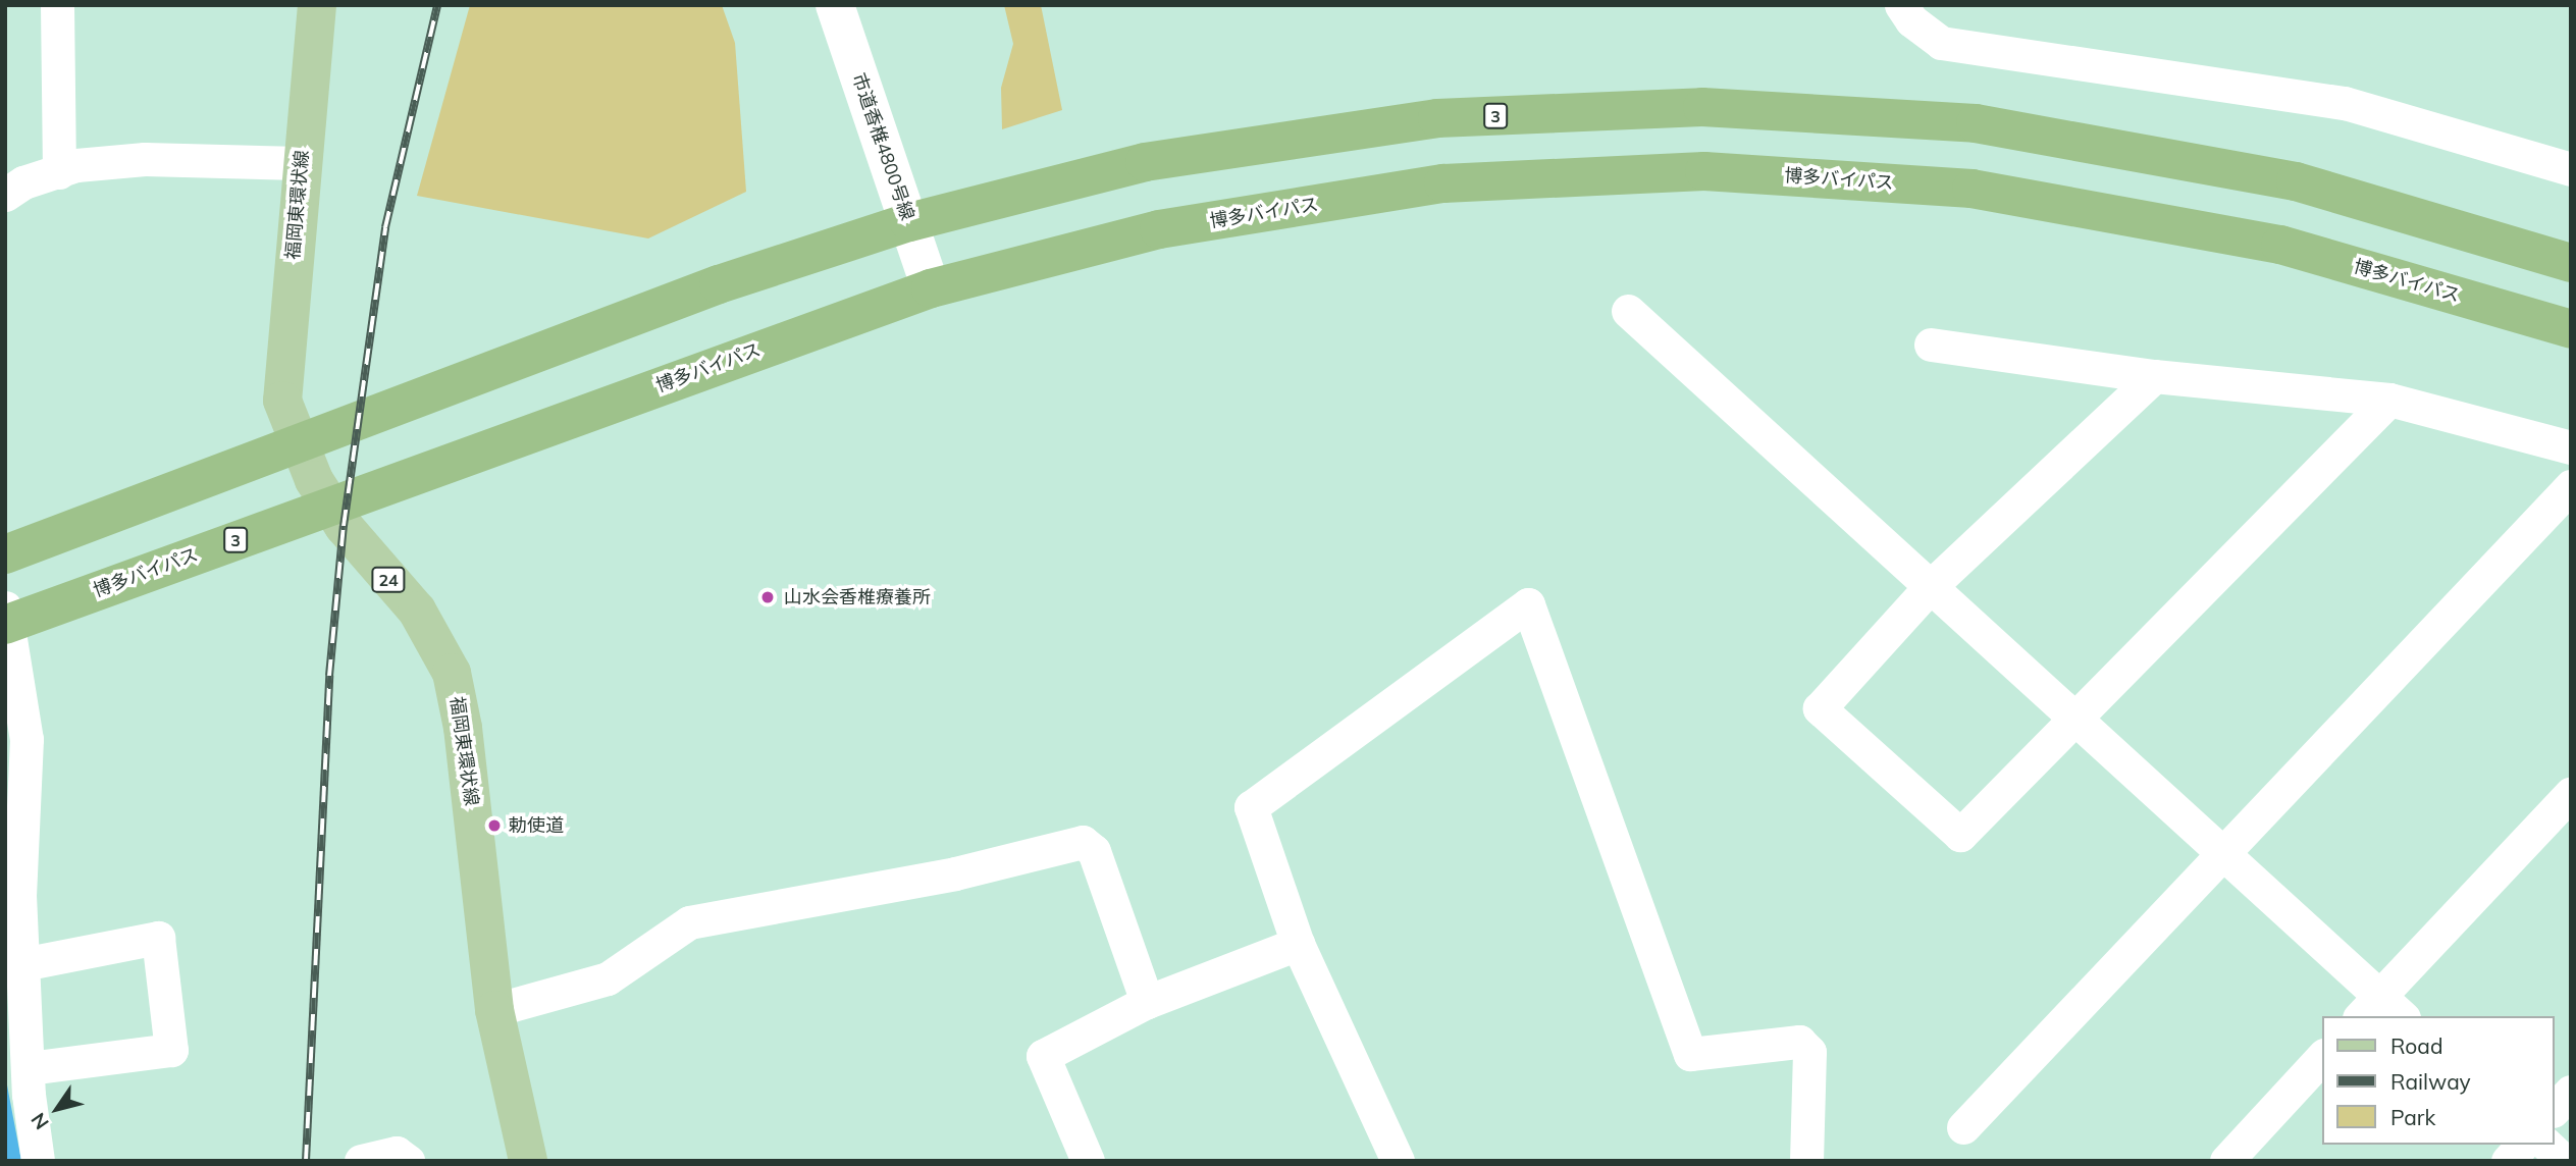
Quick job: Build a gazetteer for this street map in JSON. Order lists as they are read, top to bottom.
{
  "streets": {
    "highway": ["3", "博多バイパス"],
    "main road": ["福岡東環状線", "24"],
    "street": ["市道香椎4800号線"]
  },
  "crossings": [
    ["3", "市道香椎4800号線"],
    ["市道香椎4800号線", "博多バイパス"]
  ],
  "places": ["山水会香椎療養所", "勅使道"],
  "legend": ["Road", "Railway", "Park"],
  "north": "bottom left"
}
